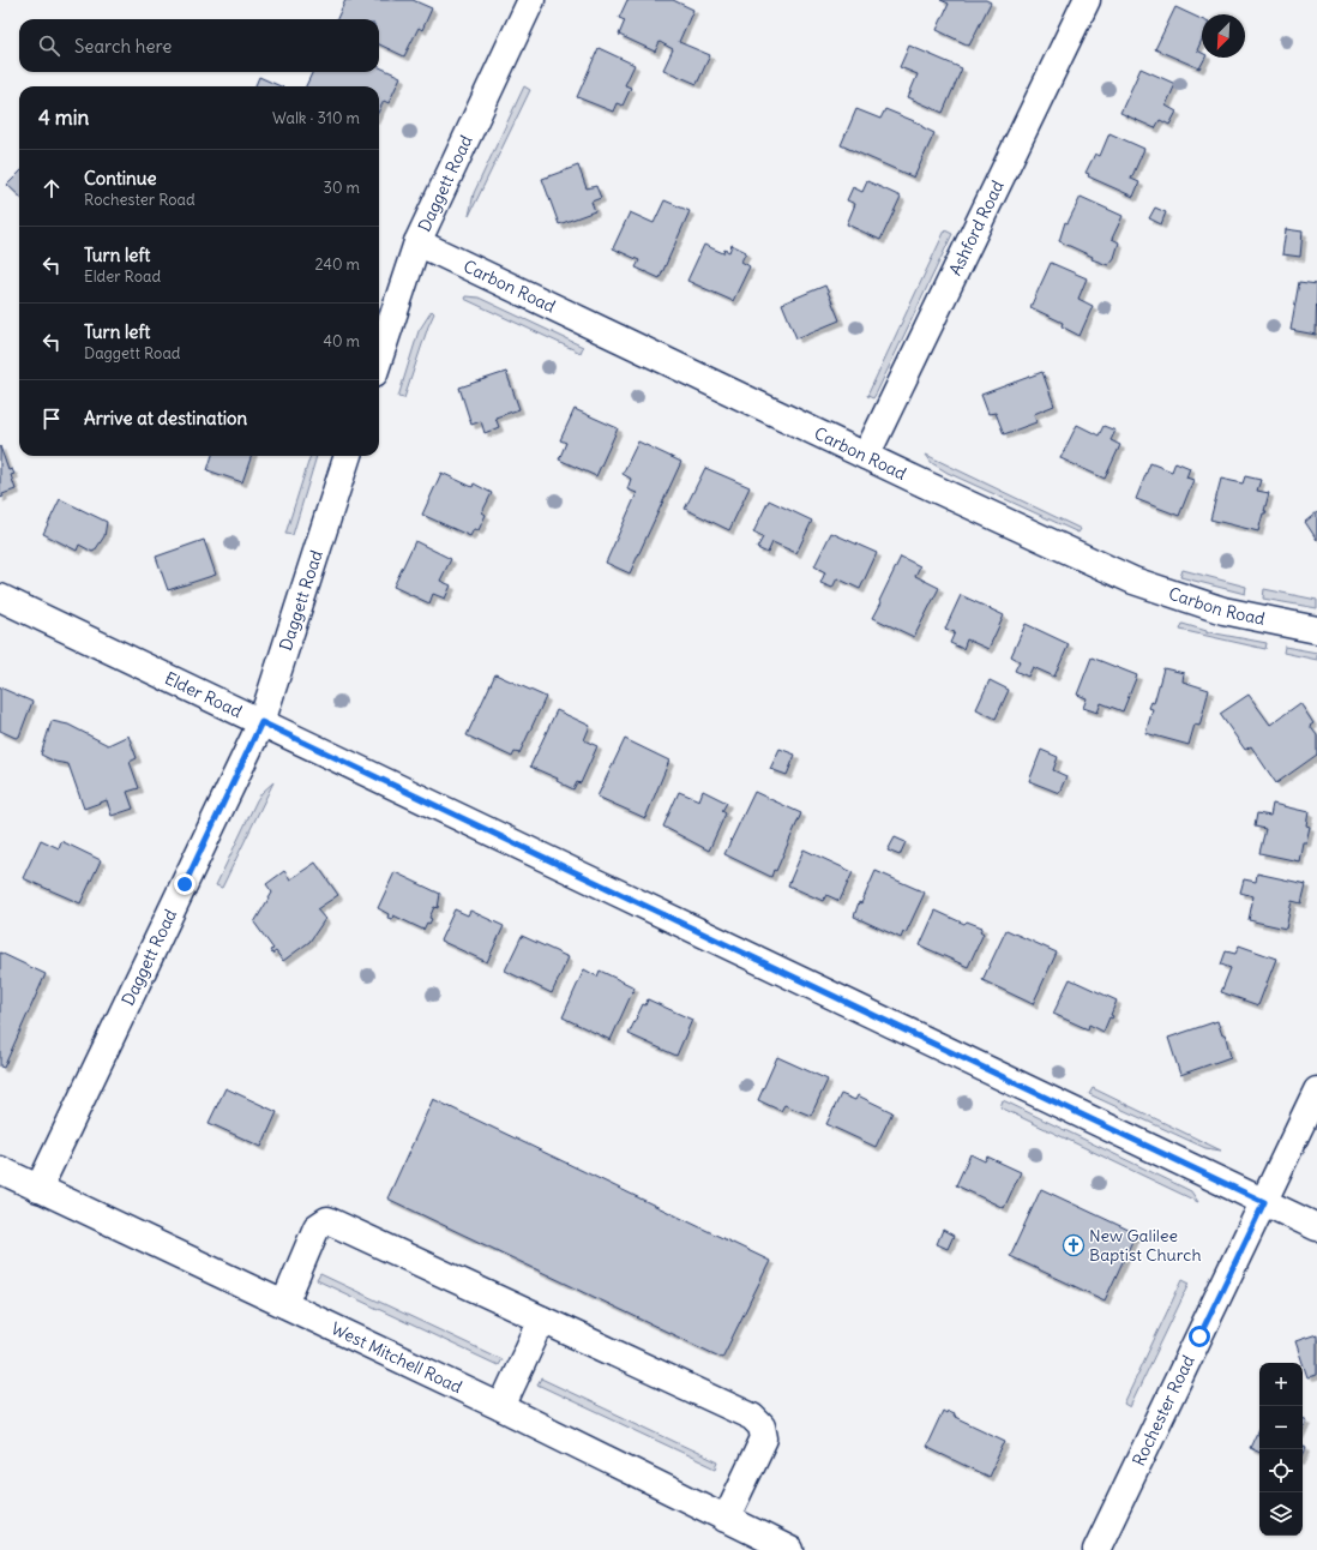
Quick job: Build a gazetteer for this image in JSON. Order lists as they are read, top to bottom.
{
  "streets": {
    "street": [
      "Daggett Road",
      "Ashford Road",
      "Carbon Road",
      "Elder Road",
      "West Mitchell Road",
      "Rochester Road"
    ]
  },
  "crossings": [
    ["Daggett Road", "Carbon Road"],
    ["Daggett Road", "Elder Road"],
    ["Daggett Road", "West Mitchell Road"],
    ["Ashford Road", "Carbon Road"],
    ["Elder Road", "Rochester Road"]
  ],
  "places": {
    "church": ["New Galilee Baptist Church"]
  },
  "north": "bottom left",
  "page": {
    "search": "Search here",
    "heading": ["4 min", "Walk · 310 m"],
    "list": [
      ["Continue", "Rochester Road", "30 m"],
      ["Turn left", "Elder Road", "240 m"],
      ["Turn left", "Daggett Road", "40 m"],
      "Arrive at destination"
    ],
    "map_buttons": ["+", "−"]
  }
}
